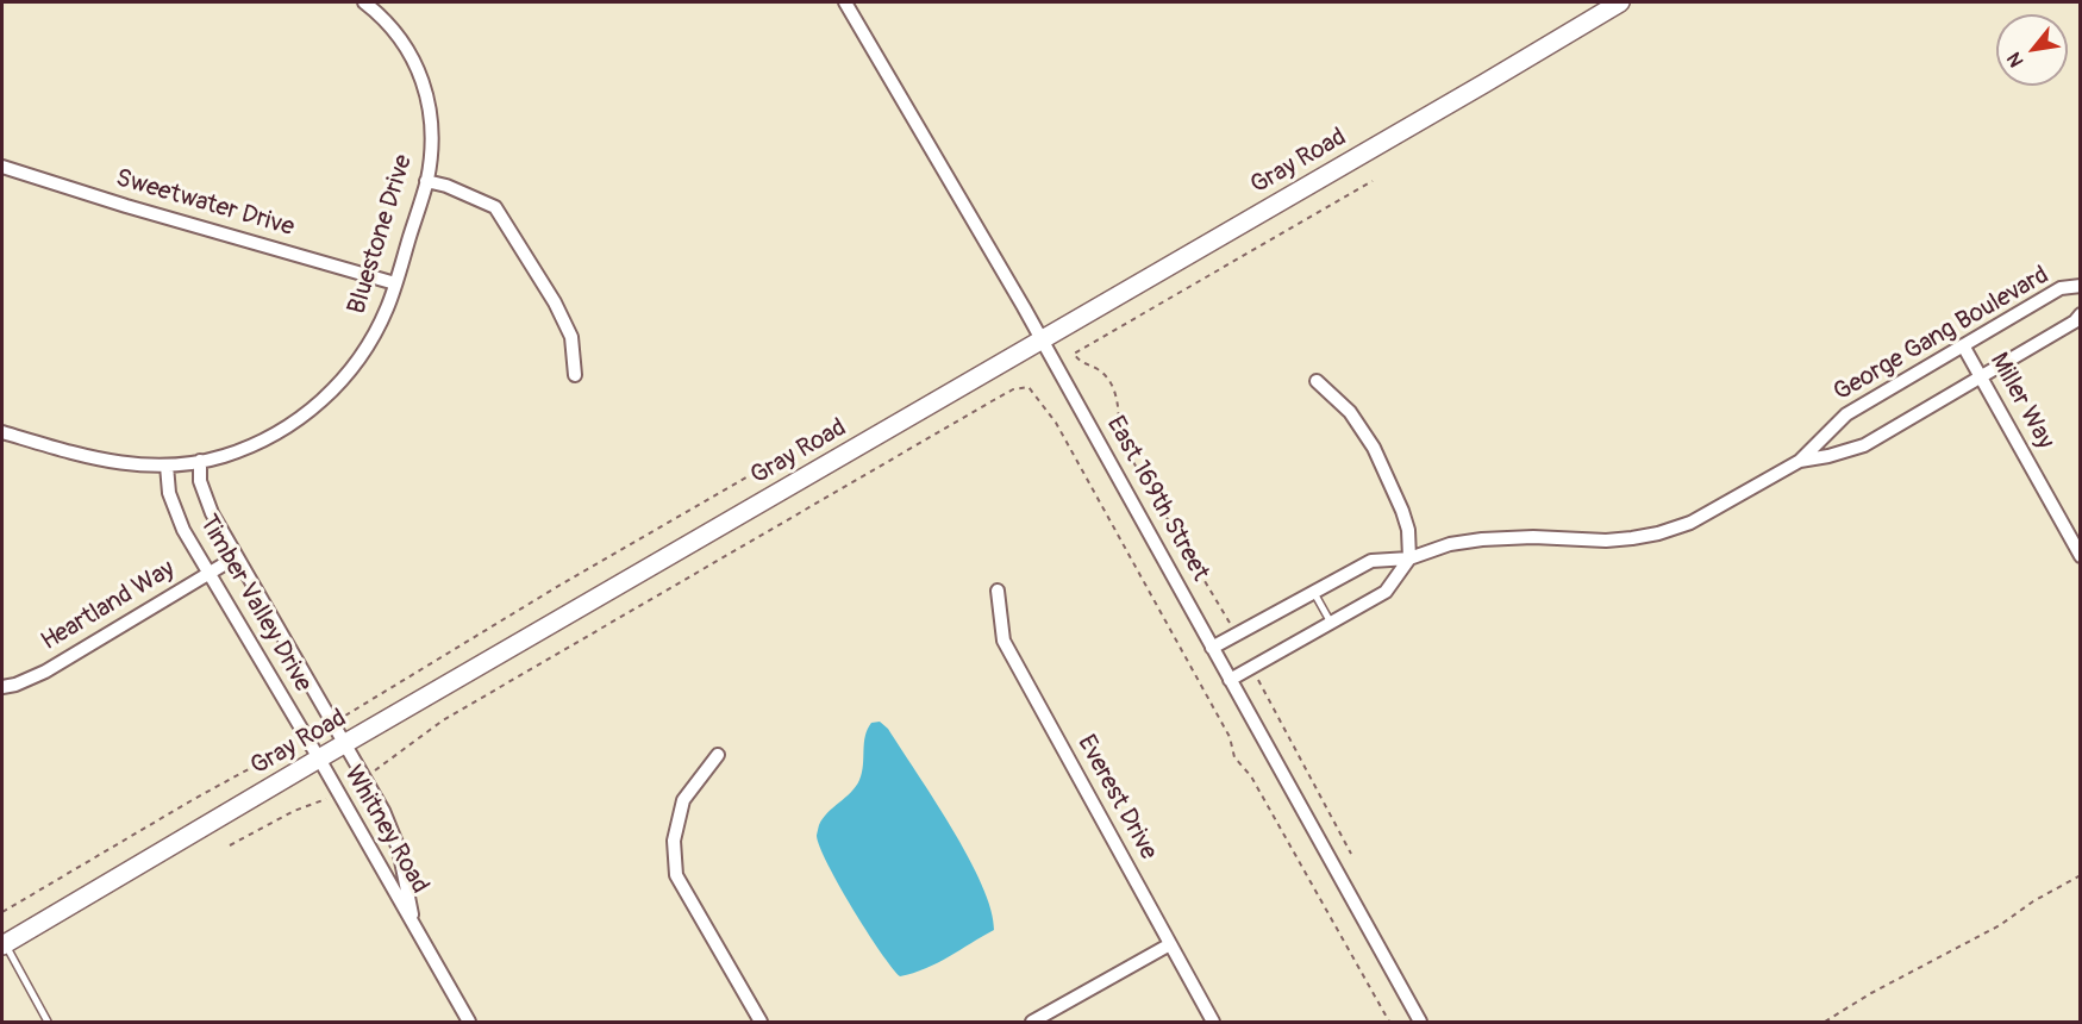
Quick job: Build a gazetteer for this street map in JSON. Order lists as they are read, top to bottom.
{
  "streets": {
    "street": [
      "Gray Road",
      "Sweetwater Drive",
      "Bluestone Drive",
      "George Gang Boulevard",
      "Miller Way",
      "East 169th Street",
      "Timber Valley Drive",
      "Heartland Way",
      "Everest Drive",
      "Whitney Road"
    ]
  },
  "crossings": [
    ["Gray Road", "East 169th Street"],
    ["Gray Road", "Timber Valley Drive"],
    ["Gray Road", "Whitney Road"],
    ["Sweetwater Drive", "Bluestone Drive"],
    ["Bluestone Drive", "Timber Valley Drive"],
    ["George Gang Boulevard", "Miller Way"],
    ["George Gang Boulevard", "East 169th Street"],
    ["Timber Valley Drive", "Heartland Way"],
    ["Timber Valley Drive", "Whitney Road"]
  ],
  "north": "bottom left"
}
